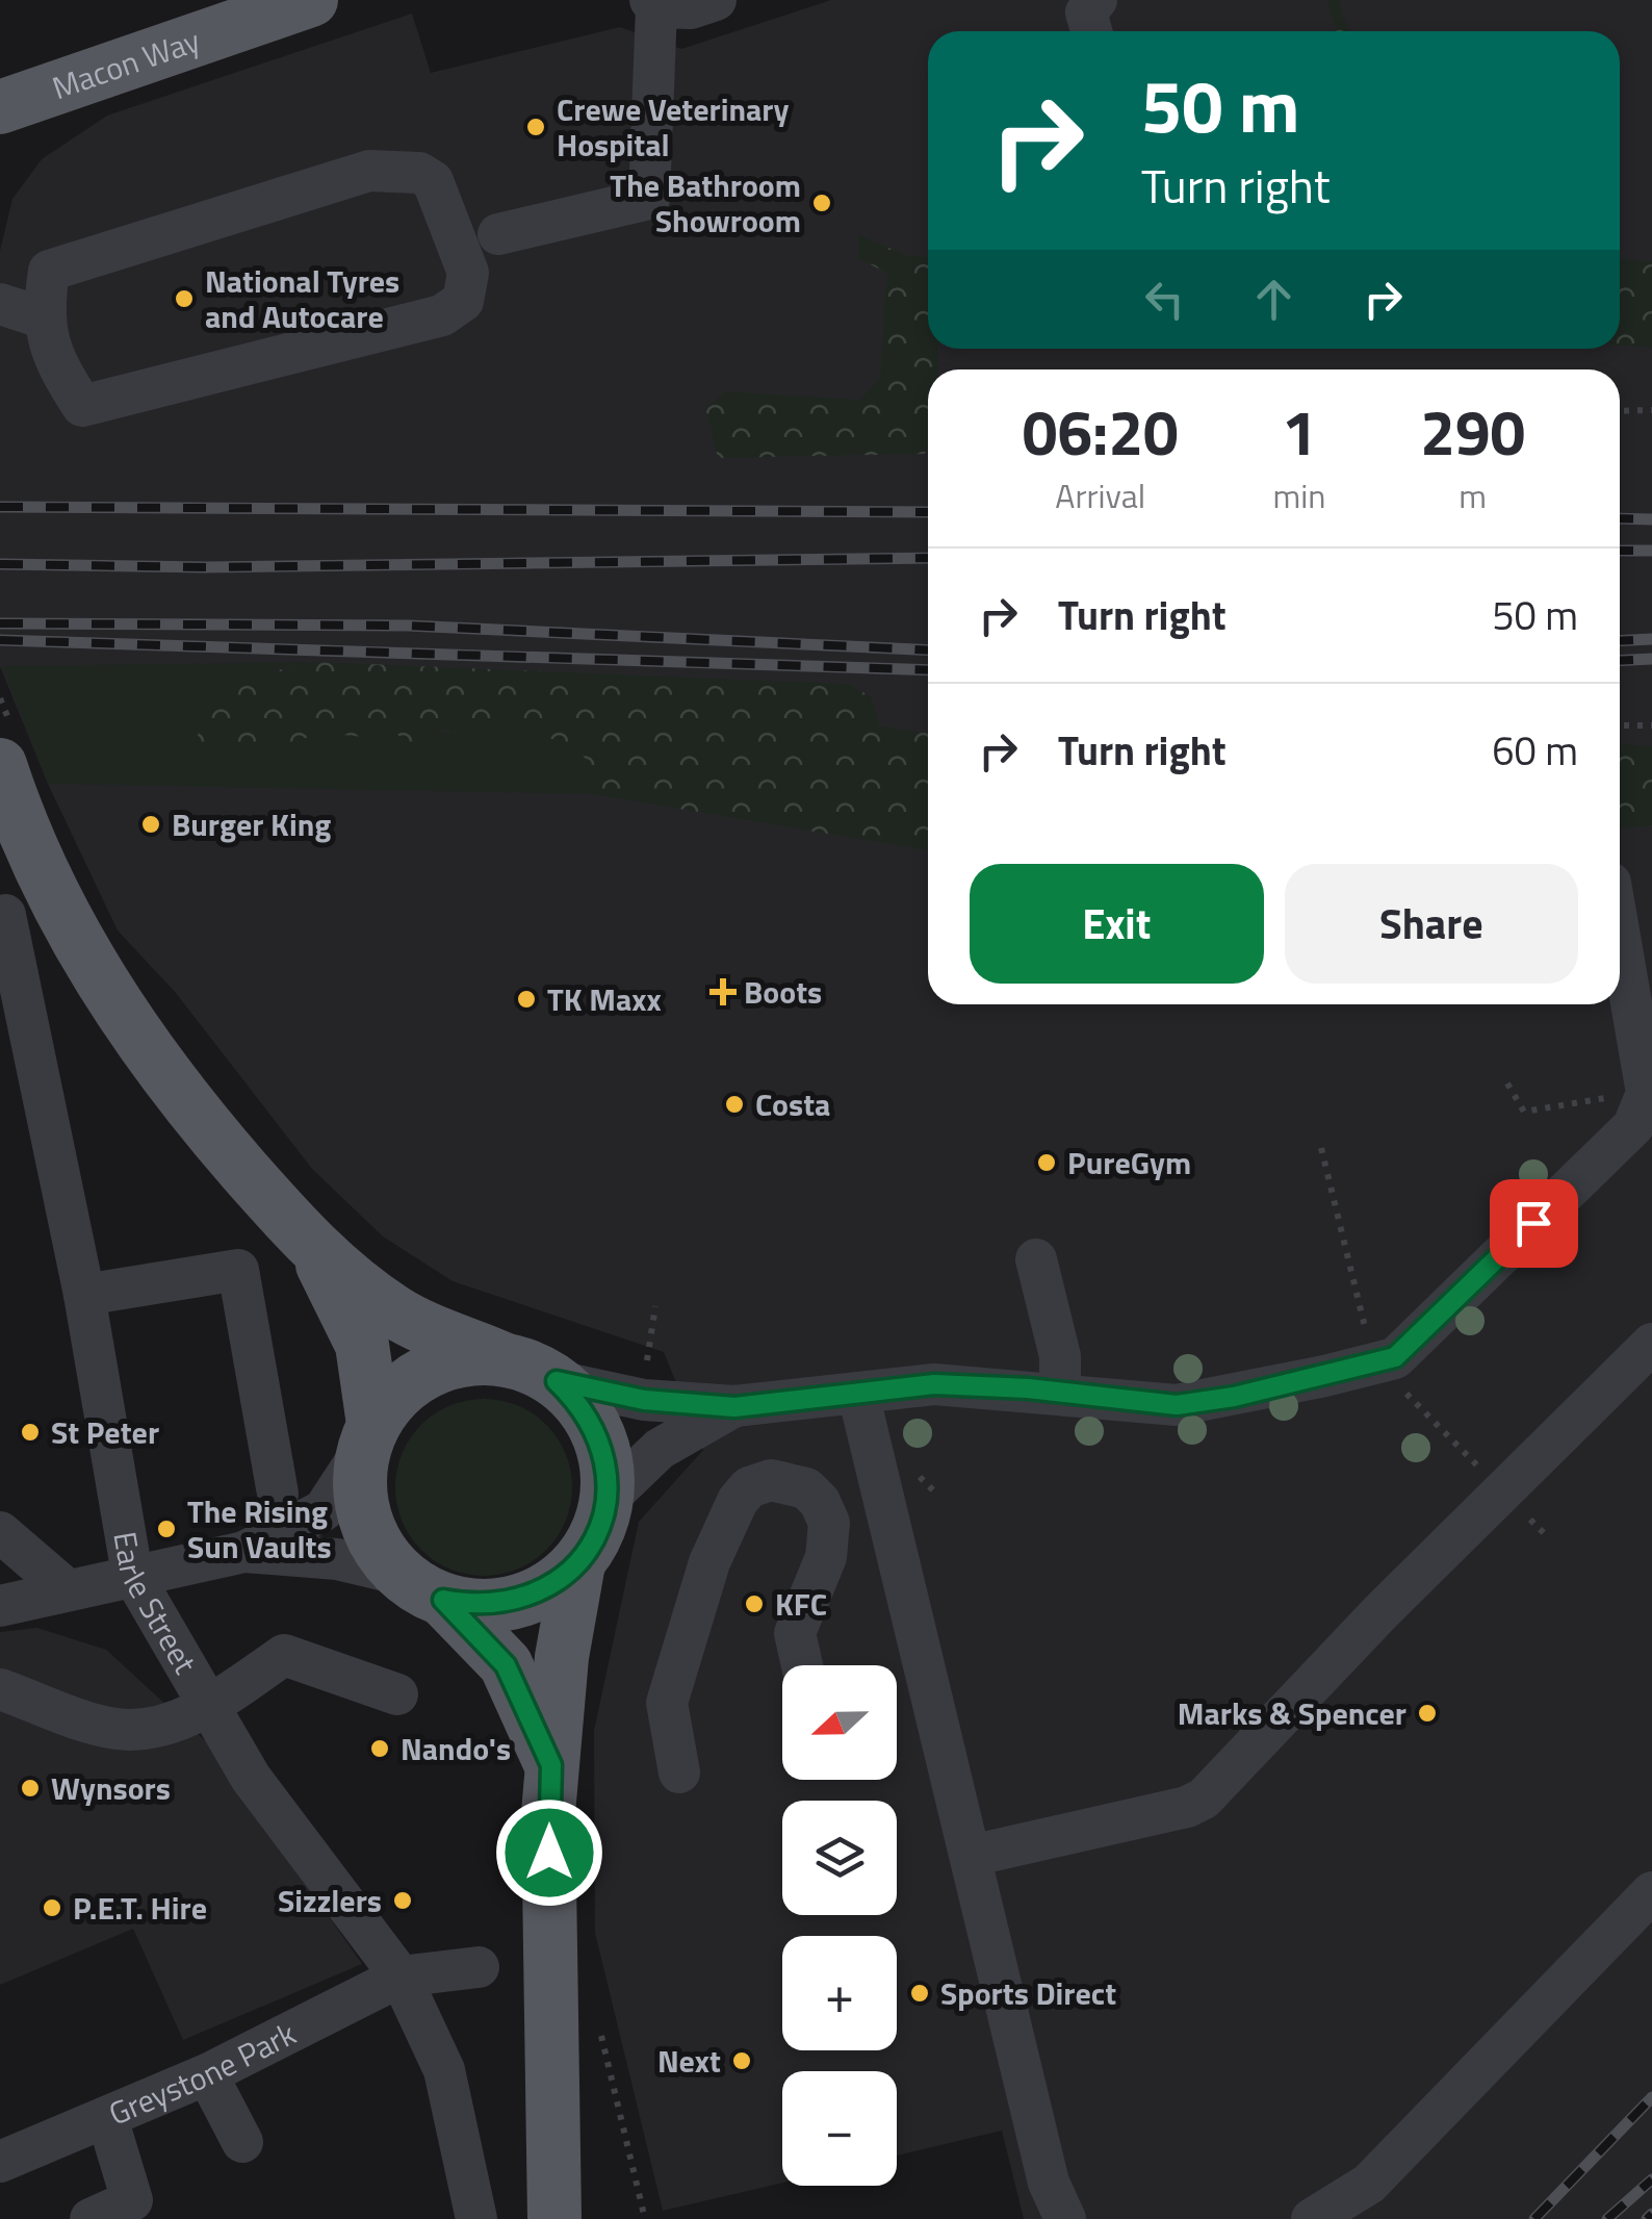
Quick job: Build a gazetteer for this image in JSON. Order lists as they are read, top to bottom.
{
  "streets": {
    "main road": ["Macon Way", "Earle Street"],
    "street": ["Greystone Park"]
  },
  "crossings": [
    ["Earle Street", "Greystone Park"]
  ],
  "places": {
    "other": [
      "Crewe Veterinary Hospital",
      "The Bathroom Showroom",
      "National Tyres and Autocare",
      "Burger King",
      "TK Maxx",
      "Costa",
      "PureGym",
      "St Peter",
      "The Rising Sun Vaults",
      "KFC",
      "Marks & Spencer",
      "Nando's",
      "Wynsors",
      "Sizzlers",
      "P.E.T. Hire",
      "Sports Direct",
      "Next"
    ],
    "health": ["Boots"]
  },
  "north": "left",
  "page": {
    "turn": ["50 m", "Turn right"],
    "eta": [
      "06:20",
      "Arrival",
      "1",
      "min",
      "290",
      "m"
    ],
    "list": [
      {
        "name": "Turn right",
        "value": "50 m"
      },
      {
        "name": "Turn right",
        "value": "60 m"
      }
    ],
    "buttons": ["Exit", "Share"],
    "map_buttons": ["+", "−"]
  }
}
